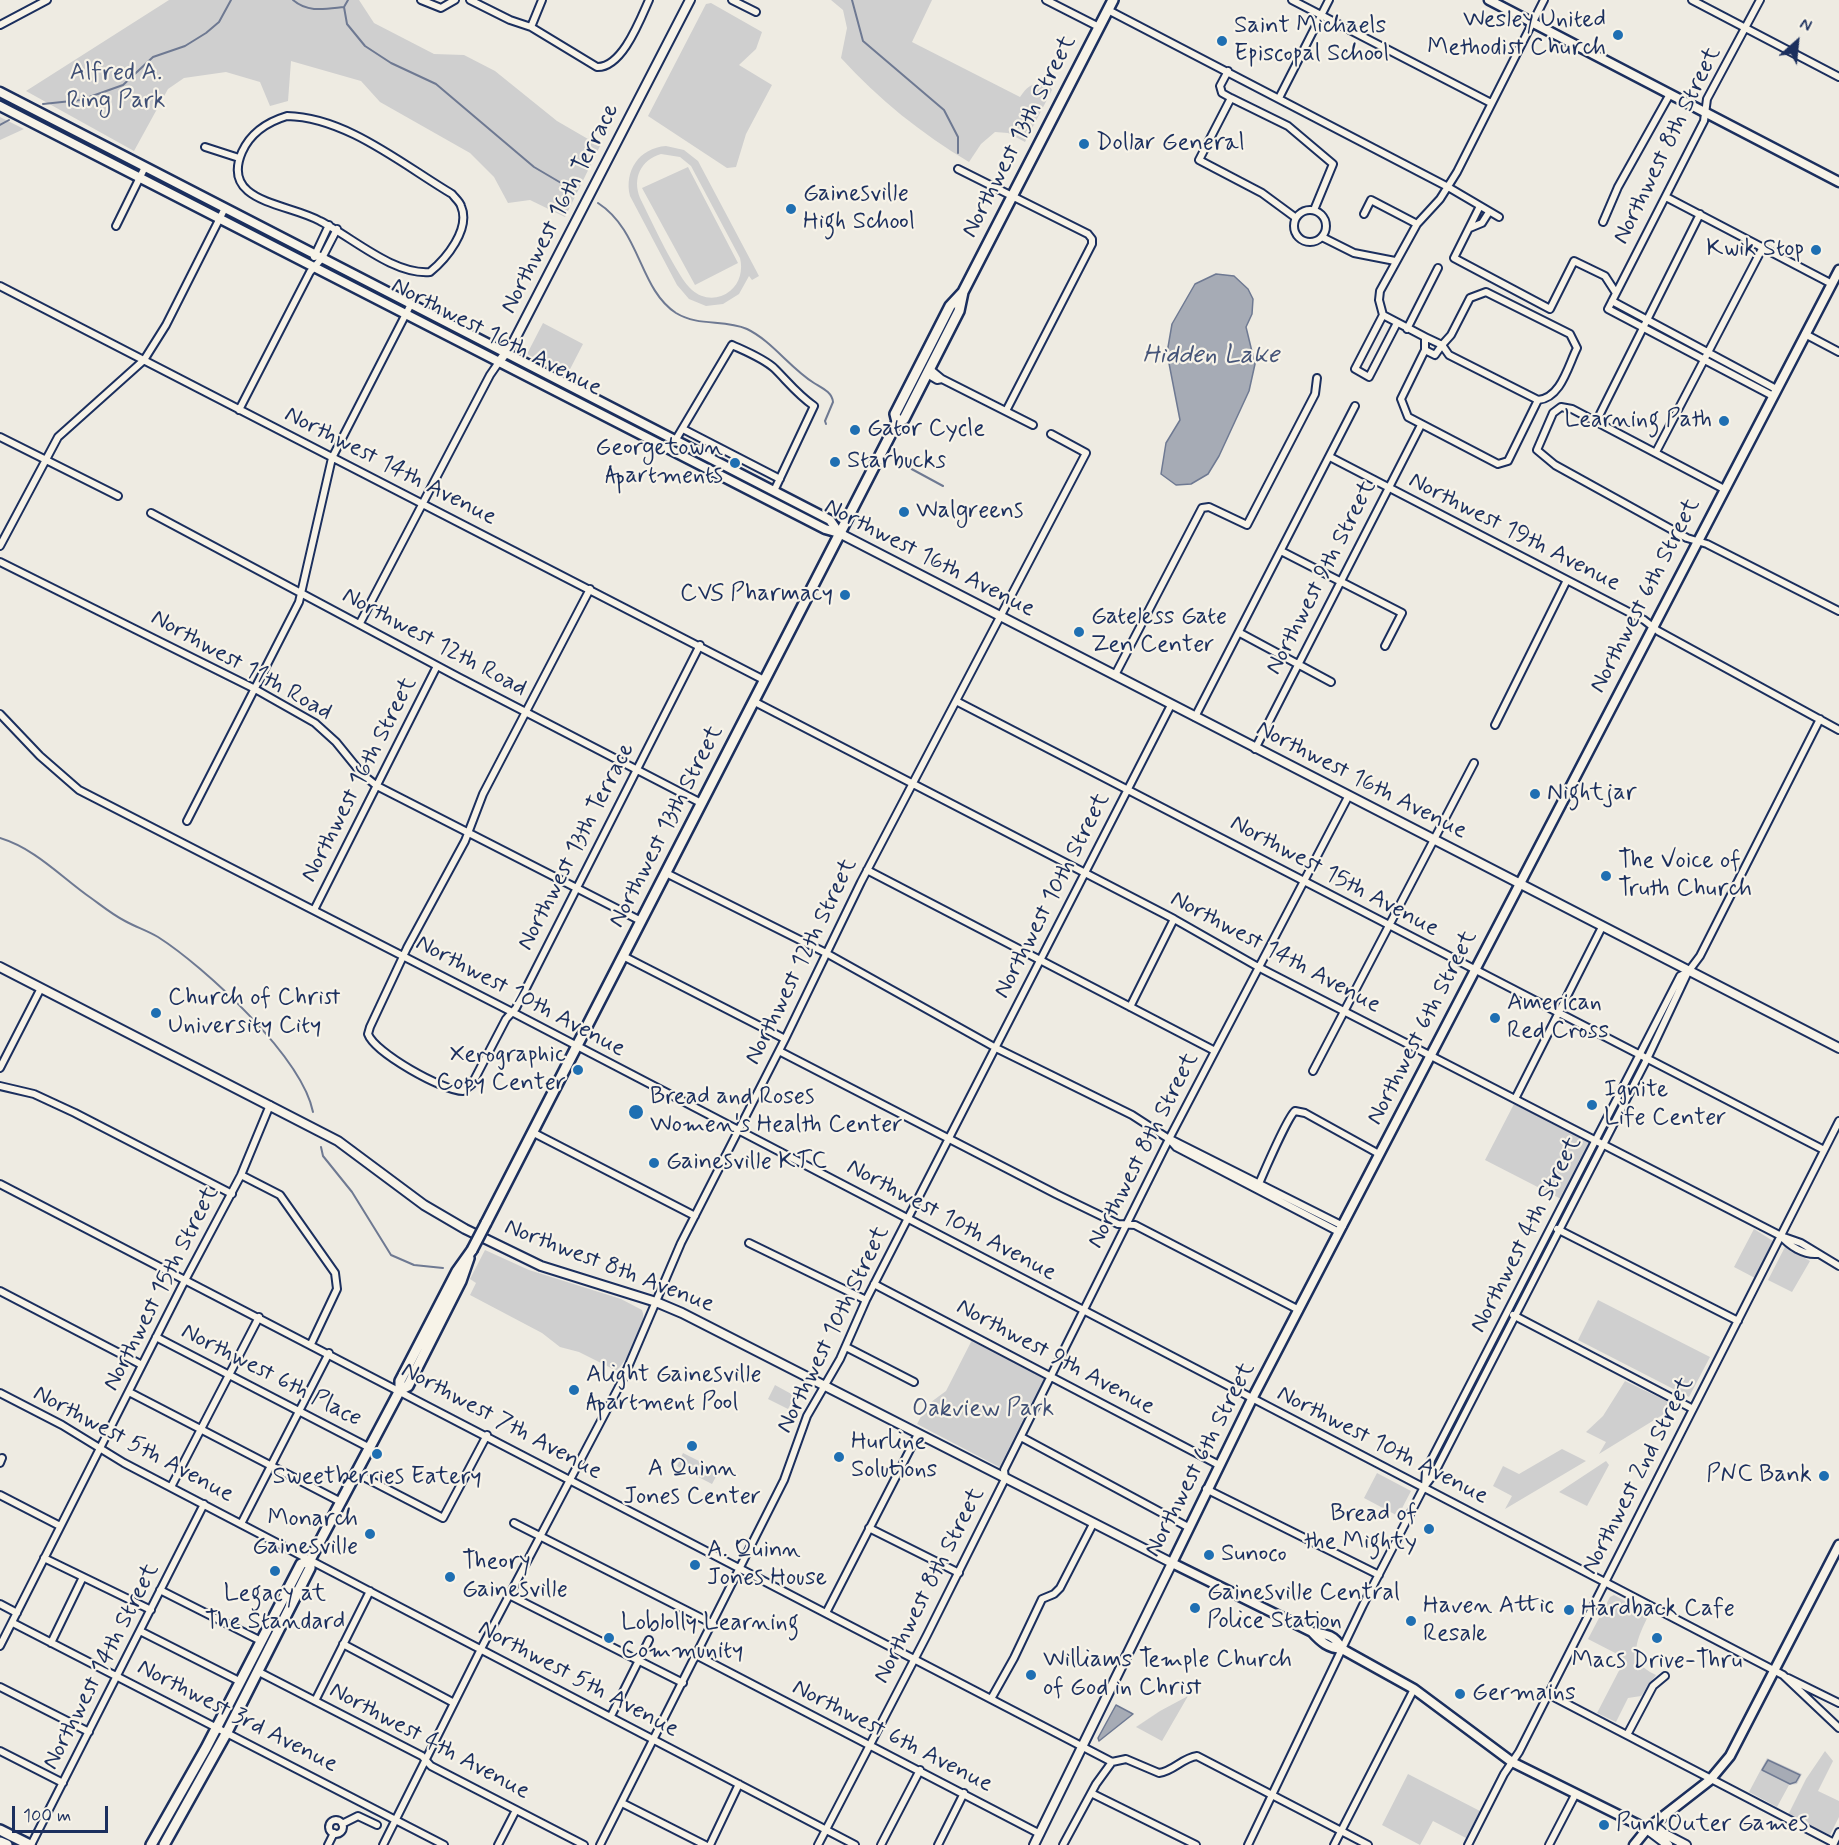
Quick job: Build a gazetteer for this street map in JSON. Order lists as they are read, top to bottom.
{
  "streets": {
    "main road": [
      "Northwest 13th Street",
      "Northwest 16th Avenue",
      "Northwest 6th Street",
      "Northwest 8th Avenue"
    ],
    "street": [
      "Northwest 8th Street",
      "Northwest 16th Terrace",
      "Northwest 14th Avenue",
      "Northwest 19th Avenue",
      "Northwest 9th Street",
      "Northwest 12th Road",
      "Northwest 11th Road",
      "Northwest 16th Street",
      "Northwest 13th Terrace",
      "Northwest 15th Avenue",
      "Northwest 10th Street",
      "Northwest 12th Street",
      "Northwest 10th Avenue",
      "Northwest 4th Street",
      "Northwest 15th Street",
      "Northwest 9th Avenue",
      "Northwest 6th Place",
      "Northwest 7th Avenue",
      "Northwest 5th Avenue",
      "Northwest 2nd Street",
      "Northwest 14th Street",
      "Northwest 3rd Avenue",
      "Northwest 6th Avenue",
      "Northwest 4th Avenue"
    ]
  },
  "crossings": [
    ["Northwest 13th Street", "Northwest 16th Avenue"],
    ["Northwest 13th Street", "Northwest 14th Avenue"],
    ["Northwest 13th Street", "Northwest 12th Road"],
    ["Northwest 13th Street", "Northwest 11th Road"],
    ["Northwest 13th Street", "Northwest 10th Avenue"],
    ["Northwest 13th Street", "Northwest 6th Place"],
    ["Northwest 13th Street", "Northwest 7th Avenue"],
    ["Northwest 13th Street", "Northwest 5th Avenue"],
    ["Northwest 13th Street", "Northwest 3rd Avenue"],
    ["Northwest 13th Street", "Northwest 4th Avenue"],
    ["Northwest 8th Street", "Northwest 16th Avenue"],
    ["Northwest 8th Street", "Northwest 14th Avenue"],
    ["Northwest 8th Street", "Northwest 15th Avenue"],
    ["Northwest 8th Street", "Northwest 10th Avenue"],
    ["Northwest 8th Street", "Northwest 8th Avenue"],
    ["Northwest 8th Street", "Northwest 9th Avenue"],
    ["Northwest 8th Street", "Northwest 7th Avenue"],
    ["Northwest 8th Street", "Northwest 5th Avenue"],
    ["Northwest 8th Street", "Northwest 6th Avenue"],
    ["Northwest 16th Terrace", "Northwest 16th Avenue"],
    ["Northwest 16th Terrace", "Northwest 14th Avenue"],
    ["Northwest 16th Terrace", "Northwest 12th Road"],
    ["Northwest 16th Avenue", "Northwest 9th Street"],
    ["Northwest 16th Avenue", "Northwest 6th Street"],
    ["Northwest 16th Avenue", "Northwest 10th Street"],
    ["Northwest 16th Avenue", "Northwest 12th Street"],
    ["Northwest 16th Avenue", "Northwest 4th Street"],
    ["Northwest 14th Avenue", "Northwest 6th Street"],
    ["Northwest 14th Avenue", "Northwest 13th Terrace"],
    ["Northwest 14th Avenue", "Northwest 10th Street"],
    ["Northwest 14th Avenue", "Northwest 12th Street"],
    ["Northwest 14th Avenue", "Northwest 4th Street"],
    ["Northwest 14th Avenue", "Northwest 2nd Street"],
    ["Northwest 19th Avenue", "Northwest 9th Street"],
    ["Northwest 19th Avenue", "Northwest 6th Street"],
    ["Northwest 19th Avenue", "Northwest 4th Street"],
    ["Northwest 6th Street", "Northwest 15th Avenue"],
    ["Northwest 6th Street", "Northwest 10th Avenue"],
    ["Northwest 6th Street", "Northwest 8th Avenue"],
    ["Northwest 6th Street", "Northwest 9th Avenue"],
    ["Northwest 6th Street", "Northwest 7th Avenue"],
    ["Northwest 6th Street", "Northwest 6th Avenue"],
    ["Northwest 12th Road", "Northwest 16th Street"],
    ["Northwest 12th Road", "Northwest 13th Terrace"],
    ["Northwest 11th Road", "Northwest 16th Street"],
    ["Northwest 11th Road", "Northwest 13th Terrace"],
    ["Northwest 16th Street", "Northwest 10th Avenue"],
    ["Northwest 13th Terrace", "Northwest 10th Avenue"],
    ["Northwest 15th Avenue", "Northwest 10th Street"],
    ["Northwest 15th Avenue", "Northwest 12th Street"],
    ["Northwest 15th Avenue", "Northwest 4th Street"],
    ["Northwest 15th Avenue", "Northwest 2nd Street"],
    ["Northwest 10th Street", "Northwest 10th Avenue"],
    ["Northwest 10th Street", "Northwest 8th Avenue"],
    ["Northwest 10th Street", "Northwest 9th Avenue"],
    ["Northwest 10th Street", "Northwest 7th Avenue"],
    ["Northwest 10th Street", "Northwest 5th Avenue"],
    ["Northwest 10th Street", "Northwest 6th Avenue"],
    ["Northwest 12th Street", "Northwest 10th Avenue"],
    ["Northwest 12th Street", "Northwest 8th Avenue"],
    ["Northwest 12th Street", "Northwest 7th Avenue"],
    ["Northwest 12th Street", "Northwest 5th Avenue"],
    ["Northwest 12th Street", "Northwest 3rd Avenue"],
    ["Northwest 12th Street", "Northwest 4th Avenue"],
    ["Northwest 10th Avenue", "Northwest 4th Street"],
    ["Northwest 10th Avenue", "Northwest 2nd Street"],
    ["Northwest 4th Street", "Northwest 8th Avenue"],
    ["Northwest 4th Street", "Northwest 7th Avenue"],
    ["Northwest 8th Avenue", "Northwest 15th Street"],
    ["Northwest 8th Avenue", "Northwest 2nd Street"],
    ["Northwest 15th Street", "Northwest 6th Place"],
    ["Northwest 15th Street", "Northwest 7th Avenue"],
    ["Northwest 15th Street", "Northwest 5th Avenue"],
    ["Northwest 15th Street", "Northwest 3rd Avenue"],
    ["Northwest 5th Avenue", "Northwest 14th Street"],
    ["Northwest 14th Street", "Northwest 3rd Avenue"]
  ],
  "water": ["Hidden Lake"],
  "parks": ["Alfred A. Ring Park", "Oakview Park"],
  "places": [
    "Wesley United Methodist Church",
    "Saint Michaels Episcopal School",
    "Dollar General",
    "Gainesville High School",
    "Kwik Stop",
    "Learning Path",
    "Gator Cycle",
    "Starbucks",
    "Georgetown Apartments",
    "Walgreens",
    "CVS Pharmacy",
    "Gateless Gate Zen Center",
    "Nightjar",
    "The Voice of Truth Church",
    "Church of Christ University City",
    "American Red Cross",
    "Xerographic Copy Center",
    "Ignite Life Center",
    "Bread and Roses Women's Health Center",
    "Gainesville KTC",
    "Alight Gainesville Apartment Pool",
    "A Quinn Jones Center",
    "Sweetberries Eatery",
    "Hurline Solutions",
    "PNC Bank",
    "Bread of the Mighty",
    "Monarch Gainesville",
    "Sunoco",
    "A. Quinn Jones House",
    "Legacy at The Standard",
    "Theory Gainesville",
    "Gainesville Central Police Station",
    "Hardback Cafe",
    "Haven Attic Resale",
    "Loblolly Learning Community",
    "Macs Drive-Thru",
    "Williams Temple Church of God in Christ",
    "Germains",
    "PunkOuter Games"
  ],
  "scale_bar": "100 m",
  "north": "top right"
}
